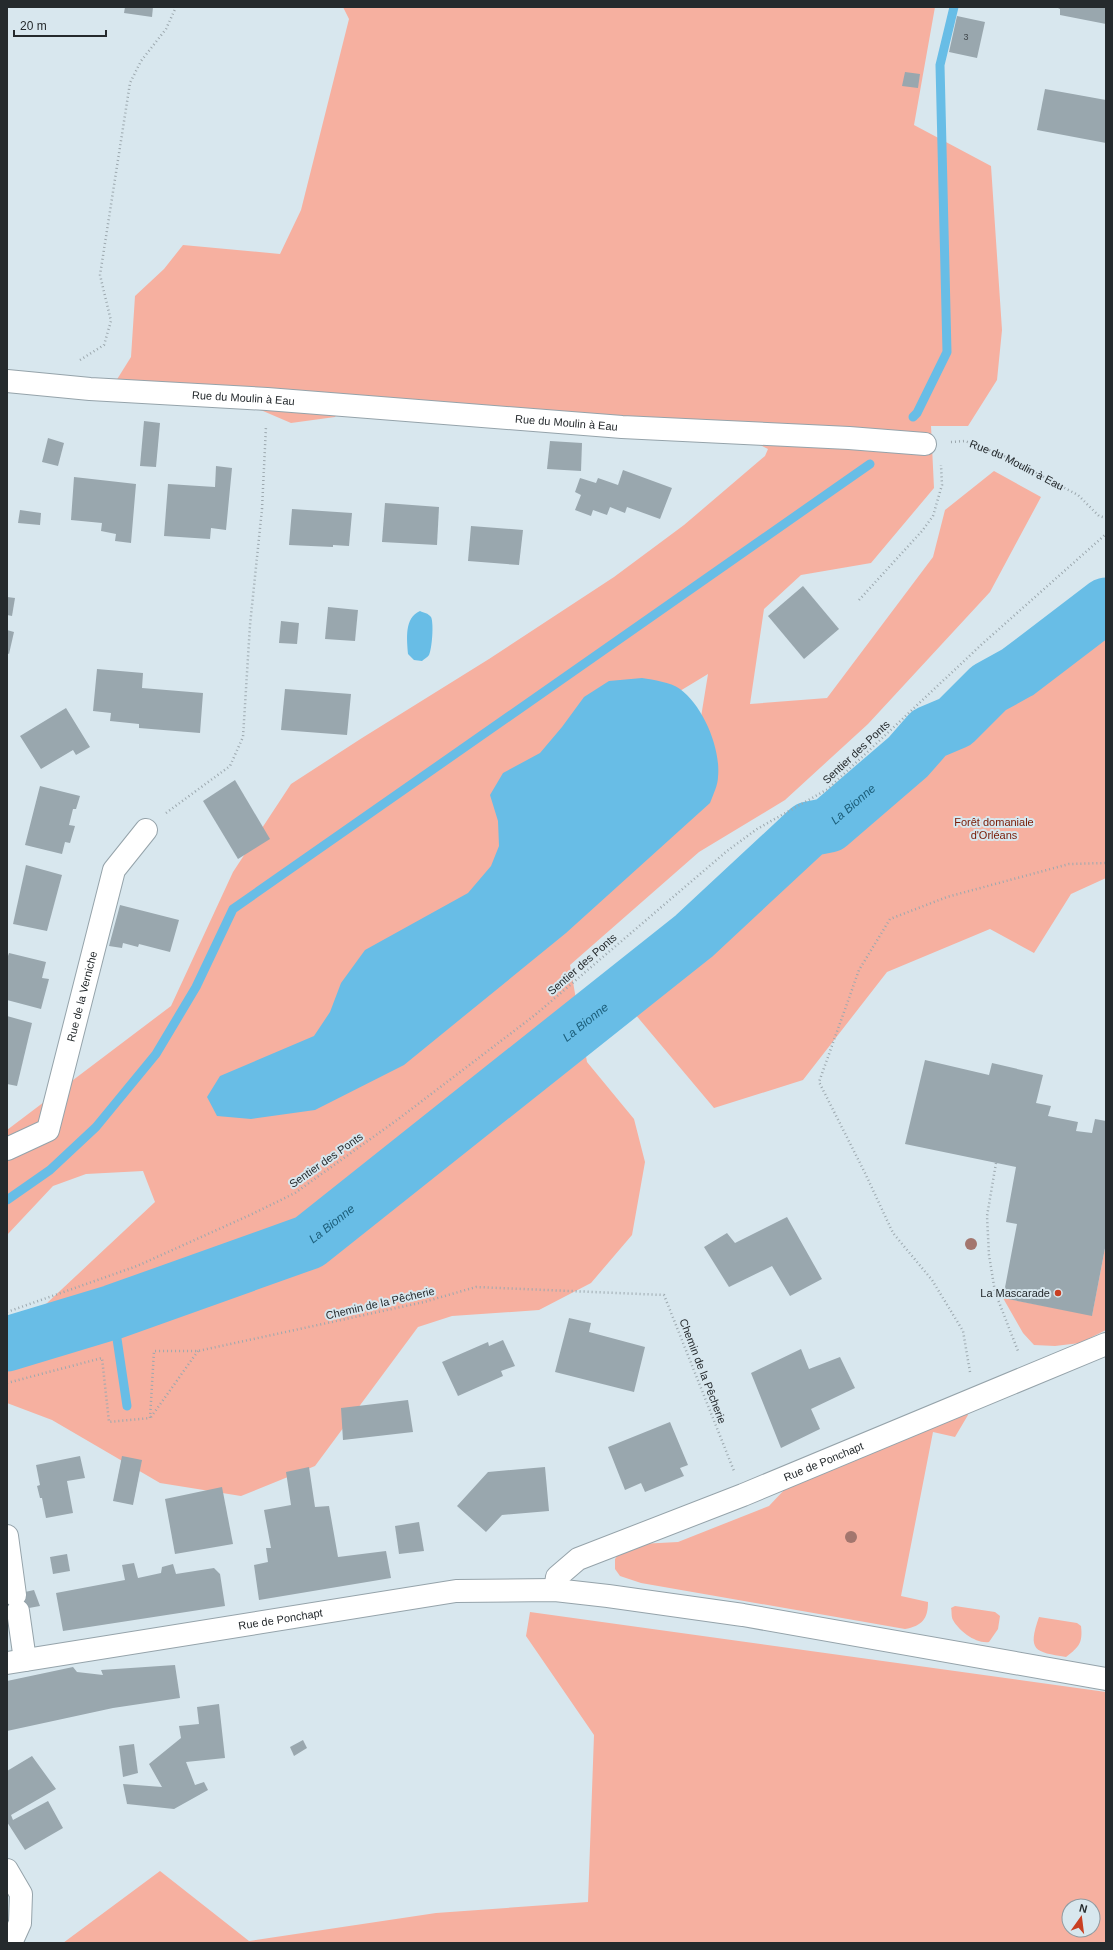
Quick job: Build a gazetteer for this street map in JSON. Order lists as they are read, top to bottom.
{
  "streets": {
    "street": ["Rue du Moulin à Eau", "Rue de la Verniche", "Rue de Ponchapt"],
    "path": ["Sentier des Ponts", "Chemin de la Pêcherie"]
  },
  "crossings": [
    ["Chemin de la Pêcherie", "Rue de Ponchapt"]
  ],
  "water": ["La Bionne"],
  "parks": ["Forêt domaniale d'Orléans"],
  "places": ["La Mascarade"],
  "house_numbers": ["3"],
  "scale_bar": "20 m",
  "north": "top"
}
